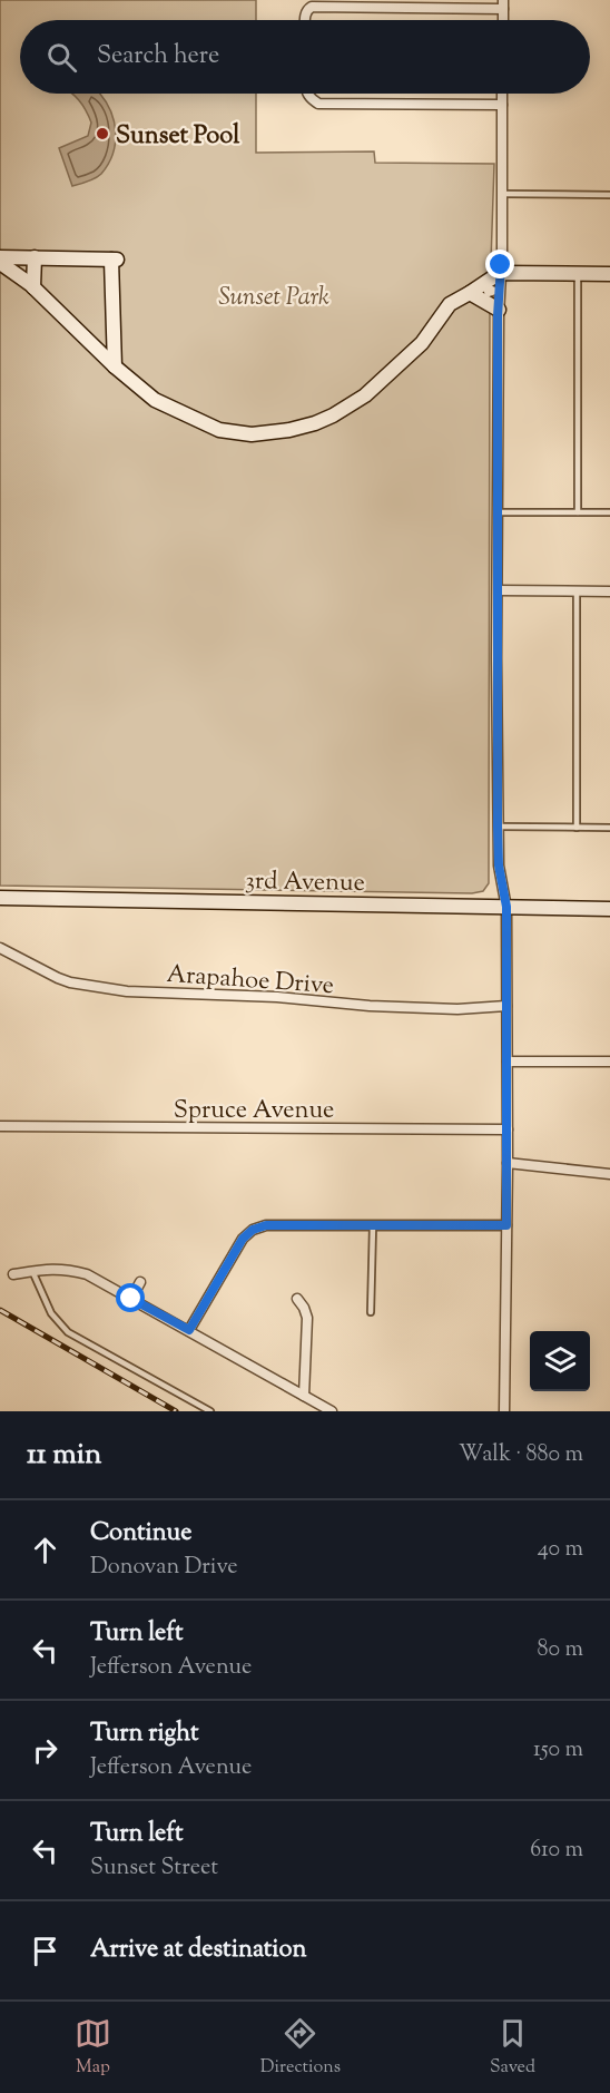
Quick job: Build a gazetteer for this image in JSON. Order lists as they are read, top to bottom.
{
  "streets": {
    "street": ["3rd Avenue", "Arapahoe Drive", "Spruce Avenue"]
  },
  "parks": ["Sunset Park"],
  "places": ["Sunset Pool"],
  "page": {
    "search": "Search here",
    "heading": ["11 min", "Walk · 880 m"],
    "list": [
      ["Continue", "Donovan Drive", "40 m"],
      ["Turn left", "Jefferson Avenue", "80 m"],
      ["Turn right", "Jefferson Avenue", "150 m"],
      ["Turn left", "Sunset Street", "610 m"],
      "Arrive at destination"
    ],
    "nav": ["Map", "Directions", "Saved"]
  }
}
